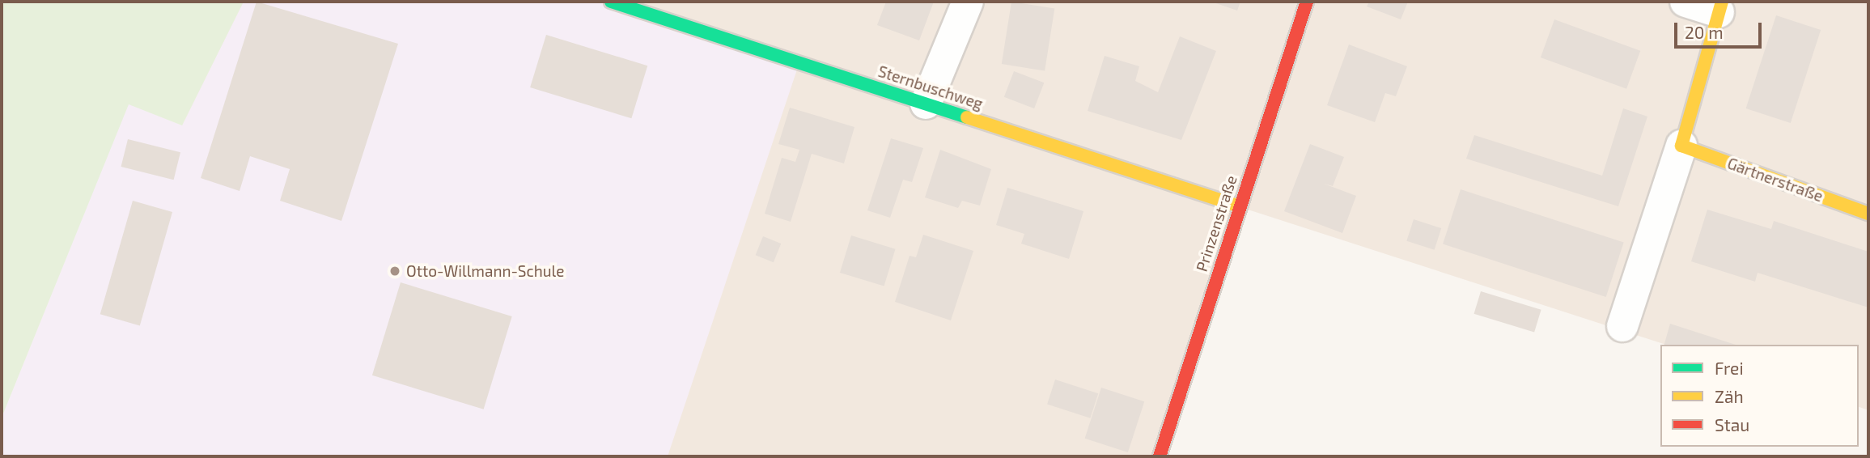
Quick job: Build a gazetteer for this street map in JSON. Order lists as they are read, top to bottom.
{
  "streets": {
    "street": ["Sternbuschweg", "Gärtnerstraße", "Prinzenstraße"]
  },
  "crossings": [
    ["Sternbuschweg", "Prinzenstraße"]
  ],
  "places": ["Otto-Willmann-Schule"],
  "legend": ["Frei", "Zäh", "Stau"],
  "scale_bar": "20 m"
}
